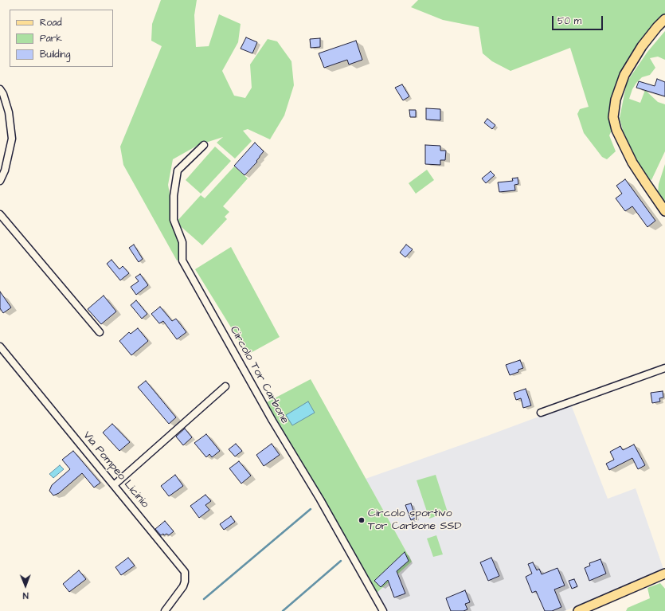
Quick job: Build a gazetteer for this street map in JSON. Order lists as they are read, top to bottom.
{
  "streets": {
    "street": ["Circolo Tor Carbone", "Via Pompeo Licinio"]
  },
  "places": ["Circolo sportivo Tor Carbone SSD"],
  "legend": ["Road", "Park", "Building"],
  "scale_bar": "50 m",
  "north": "bottom"
}
